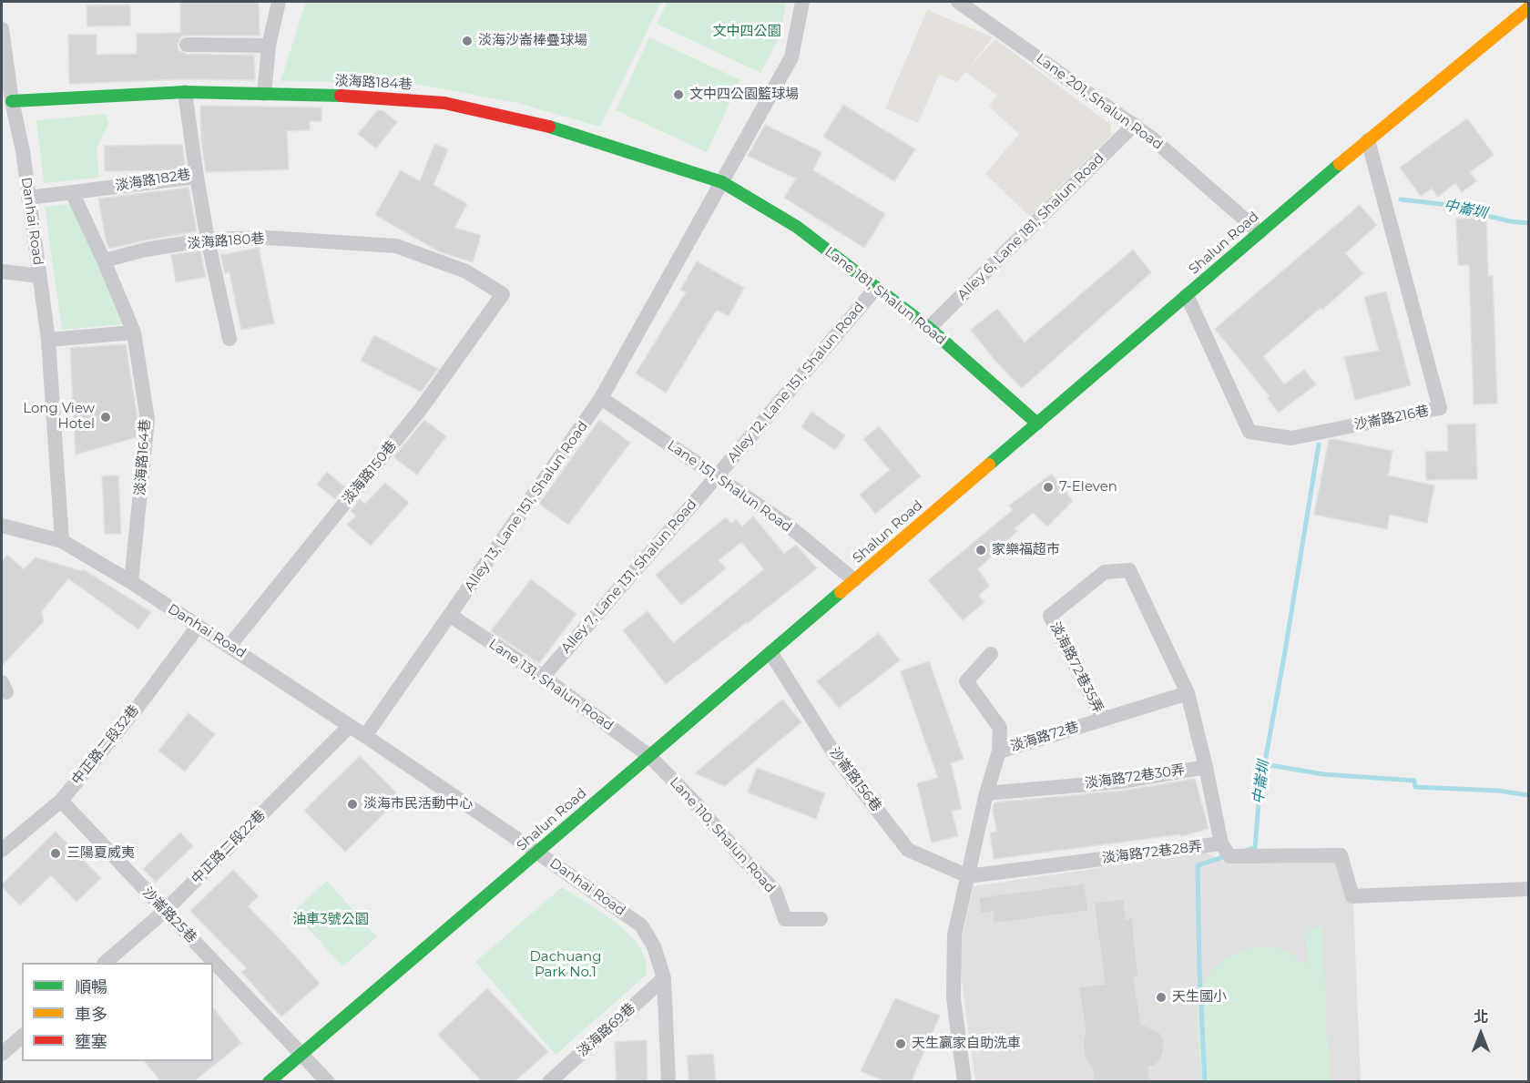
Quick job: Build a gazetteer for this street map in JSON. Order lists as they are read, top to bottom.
{
  "streets": {
    "street": [
      "淡海路184巷",
      "Lane 201, Shalun Road",
      "淡海路182巷",
      "Danhai Road",
      "Alley 6, Lane 181, Shalun Road",
      "淡海路180巷",
      "Shalun Road",
      "Lane 181, Shalun Road",
      "Alley 12, Lane 151, Shalun Road",
      "沙崙路216巷",
      "淡海路164巷",
      "淡海路150巷",
      "Lane 151, Shalun Road",
      "Alley 13, Lane 151, Shalun Road",
      "Alley 7, Lane 131, Shalun Road",
      "淡海路72巷35弄",
      "Lane 131, Shalun Road",
      "淡海路72巷",
      "中正路二段32巷",
      "淡海路72巷30弄",
      "沙崙路156巷",
      "Lane 110, Shalun Road",
      "中正路二段22巷",
      "淡海路72巷28弄",
      "沙崙路25巷",
      "淡海路69巷"
    ]
  },
  "crossings": [
    ["淡海路184巷", "淡海路182巷"],
    ["淡海路184巷", "Danhai Road"],
    ["淡海路184巷", "Lane 181, Shalun Road"],
    ["Lane 201, Shalun Road", "Alley 6, Lane 181, Shalun Road"],
    ["Lane 201, Shalun Road", "Shalun Road"],
    ["淡海路182巷", "Danhai Road"],
    ["Danhai Road", "Shalun Road"],
    ["Danhai Road", "淡海路164巷"],
    ["Danhai Road", "淡海路150巷"],
    ["Danhai Road", "Alley 13, Lane 151, Shalun Road"],
    ["Danhai Road", "中正路二段32巷"],
    ["Danhai Road", "中正路二段22巷"],
    ["Danhai Road", "淡海路69巷"],
    ["Alley 6, Lane 181, Shalun Road", "Lane 181, Shalun Road"],
    ["淡海路180巷", "淡海路150巷"],
    ["Shalun Road", "Lane 181, Shalun Road"],
    ["Shalun Road", "沙崙路216巷"],
    ["Shalun Road", "Lane 151, Shalun Road"],
    ["Shalun Road", "Lane 131, Shalun Road"],
    ["Shalun Road", "沙崙路156巷"],
    ["Shalun Road", "Lane 110, Shalun Road"],
    ["Shalun Road", "沙崙路25巷"],
    ["Lane 181, Shalun Road", "Alley 12, Lane 151, Shalun Road"],
    ["Alley 12, Lane 151, Shalun Road", "Lane 151, Shalun Road"],
    ["Alley 12, Lane 151, Shalun Road", "Alley 7, Lane 131, Shalun Road"],
    ["Lane 151, Shalun Road", "Alley 13, Lane 151, Shalun Road"],
    ["Lane 151, Shalun Road", "Alley 7, Lane 131, Shalun Road"],
    ["Alley 13, Lane 151, Shalun Road", "Lane 131, Shalun Road"],
    ["Alley 7, Lane 131, Shalun Road", "Lane 131, Shalun Road"],
    ["淡海路72巷35弄", "淡海路72巷"],
    ["Lane 131, Shalun Road", "Lane 110, Shalun Road"],
    ["淡海路72巷", "淡海路72巷30弄"],
    ["淡海路72巷", "沙崙路156巷"],
    ["淡海路72巷", "淡海路72巷28弄"],
    ["中正路二段32巷", "沙崙路25巷"],
    ["沙崙路156巷", "淡海路72巷28弄"],
    ["中正路二段22巷", "沙崙路25巷"]
  ],
  "water": ["中崙圳"],
  "parks": ["文中四公園", "油車3號公園", "Dachuang Park No.1"],
  "places": [
    "淡海沙崙棒疊球場",
    "文中四公園籃球場",
    "Long View Hotel",
    "7-Eleven",
    "家樂福超市",
    "淡海市民活動中心",
    "三陽夏威夷",
    "天生國小",
    "天生贏家自助洗車"
  ],
  "legend": ["順暢", "車多", "壅塞"],
  "north": "top"
}
